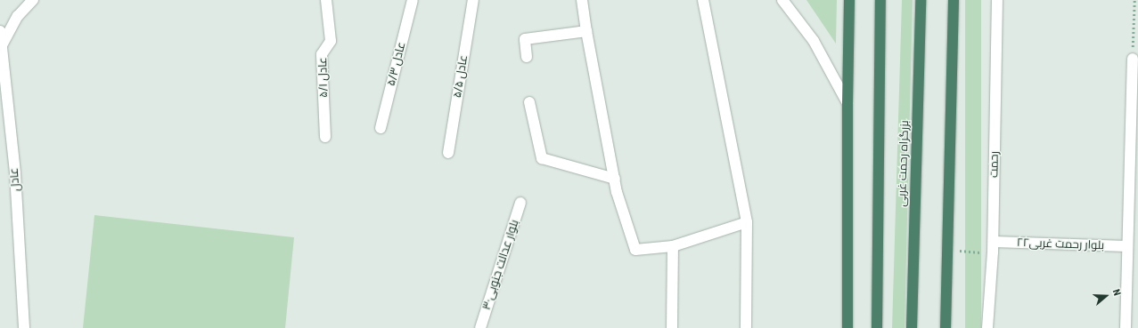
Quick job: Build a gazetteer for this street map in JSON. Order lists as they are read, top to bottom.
{
  "streets": {
    "highway": ["بزرگراه رحمت غربی"],
    "street": [
      "عادل ۵/۳",
      "عادل ۵/۵",
      "عادل ۵/۱",
      "رحمت",
      "عادل",
      "بلوار رحمت غربی۲۲",
      "بلوار عدالت جنوبی۳۰"
    ]
  },
  "crossings": [
    ["رحمت", "بلوار رحمت غربی۲۲"]
  ],
  "north": "right"
}
